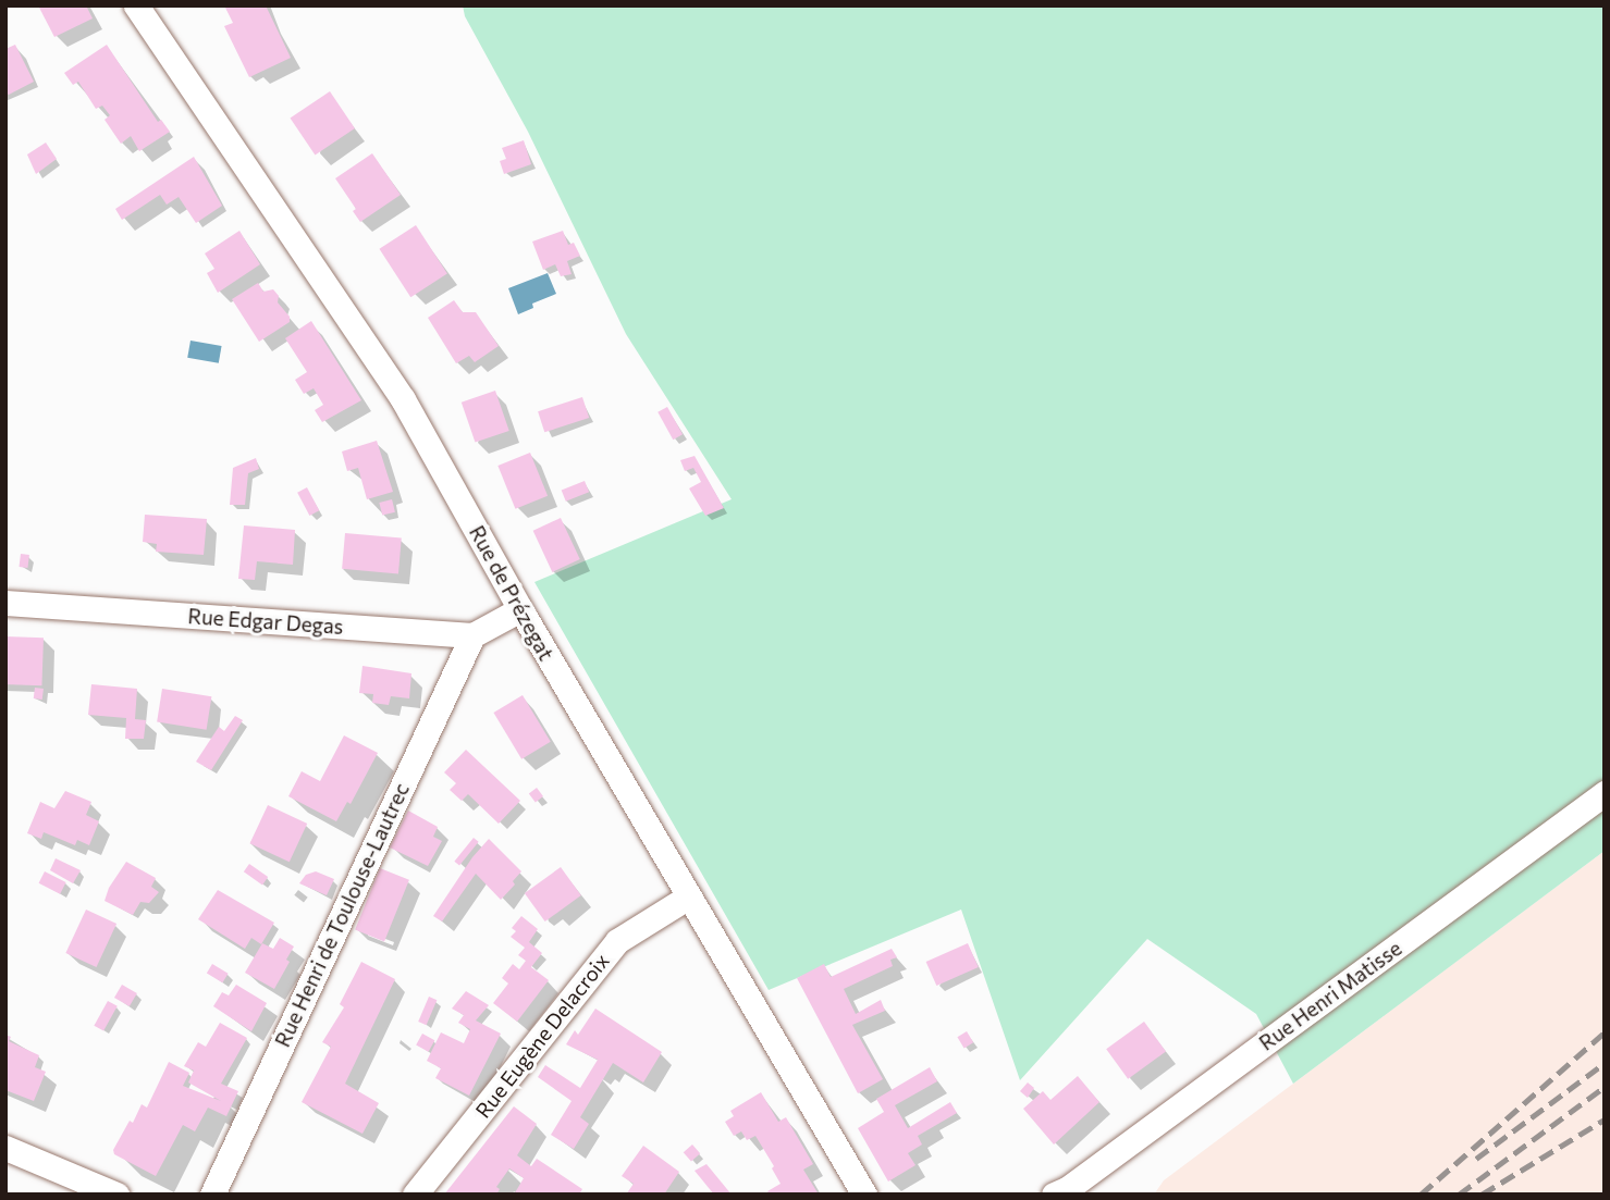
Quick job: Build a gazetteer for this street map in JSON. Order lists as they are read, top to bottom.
{
  "streets": {
    "street": [
      "Rue de Prézegat",
      "Rue Edgar Degas",
      "Rue Henri de Toulouse-Lautrec",
      "Rue Henri Matisse",
      "Rue Eugène Delacroix"
    ]
  },
  "crossings": [
    ["Rue de Prézegat", "Rue Eugène Delacroix"],
    ["Rue Edgar Degas", "Rue Henri de Toulouse-Lautrec"]
  ]
}
